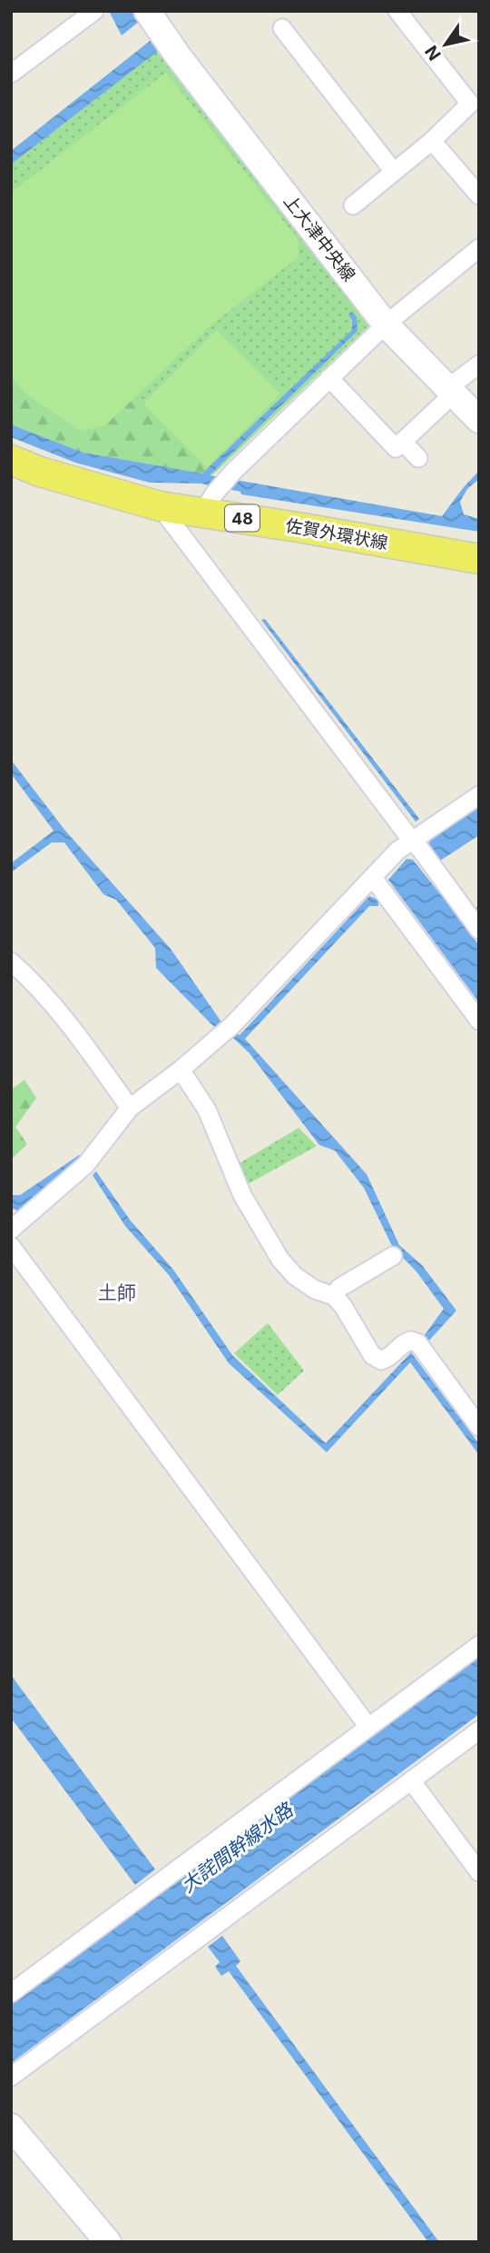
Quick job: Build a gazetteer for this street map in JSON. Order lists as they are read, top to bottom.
{
  "streets": {
    "main road": ["48", "佐賀外環状線"],
    "street": ["上大津中央線"]
  },
  "districts": ["土師"],
  "water": ["大詫間幹線水路"],
  "north": "bottom left"
}
